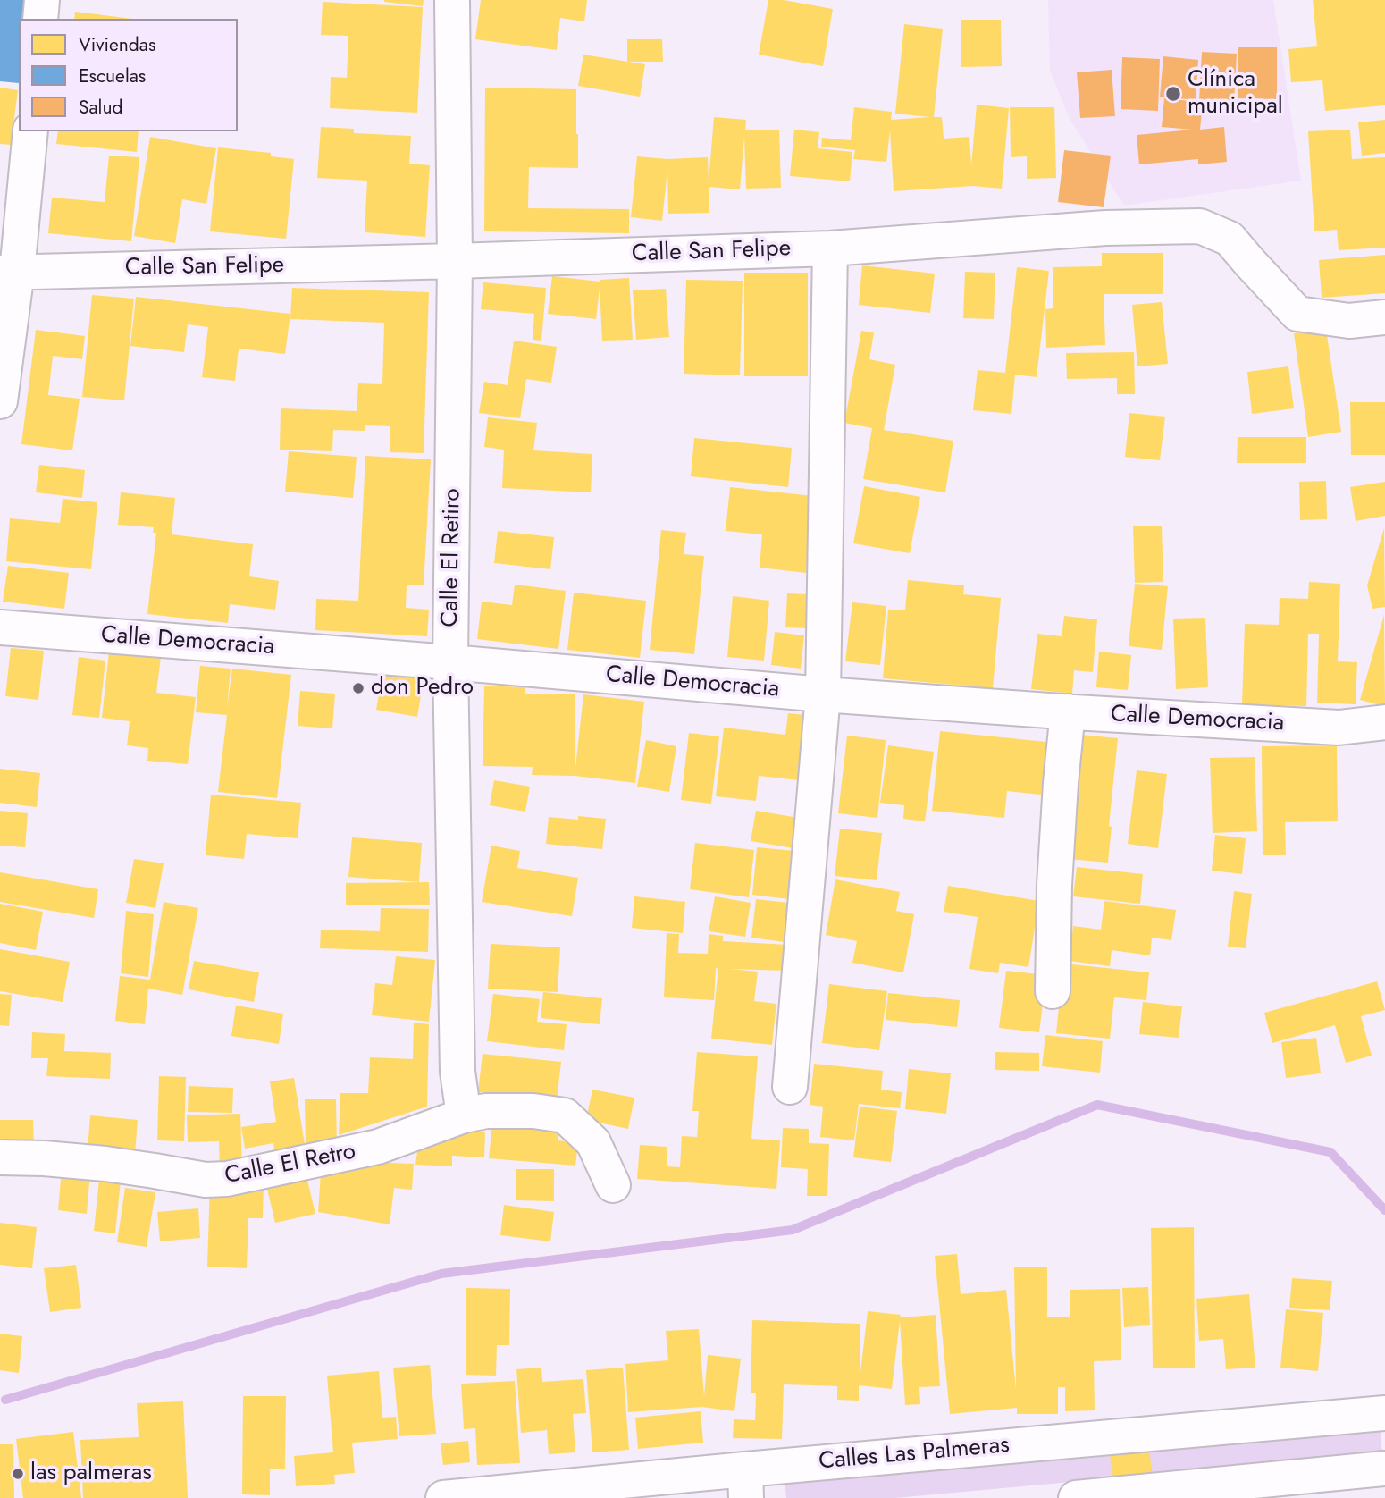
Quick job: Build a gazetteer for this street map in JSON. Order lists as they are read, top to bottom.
{
  "streets": {
    "street": [
      "Calle San Felipe",
      "Calle El Retiro",
      "Calle Democracia",
      "Calle El Retro",
      "Calles Las Palmeras"
    ]
  },
  "crossings": [
    ["Calle San Felipe", "Calle El Retiro"],
    ["Calle El Retiro", "Calle Democracia"],
    ["Calle El Retiro", "Calle El Retro"]
  ],
  "places": ["Clínica municipal", "don Pedro", "las palmeras"],
  "legend": ["Viviendas", "Escuelas", "Salud"]
}
